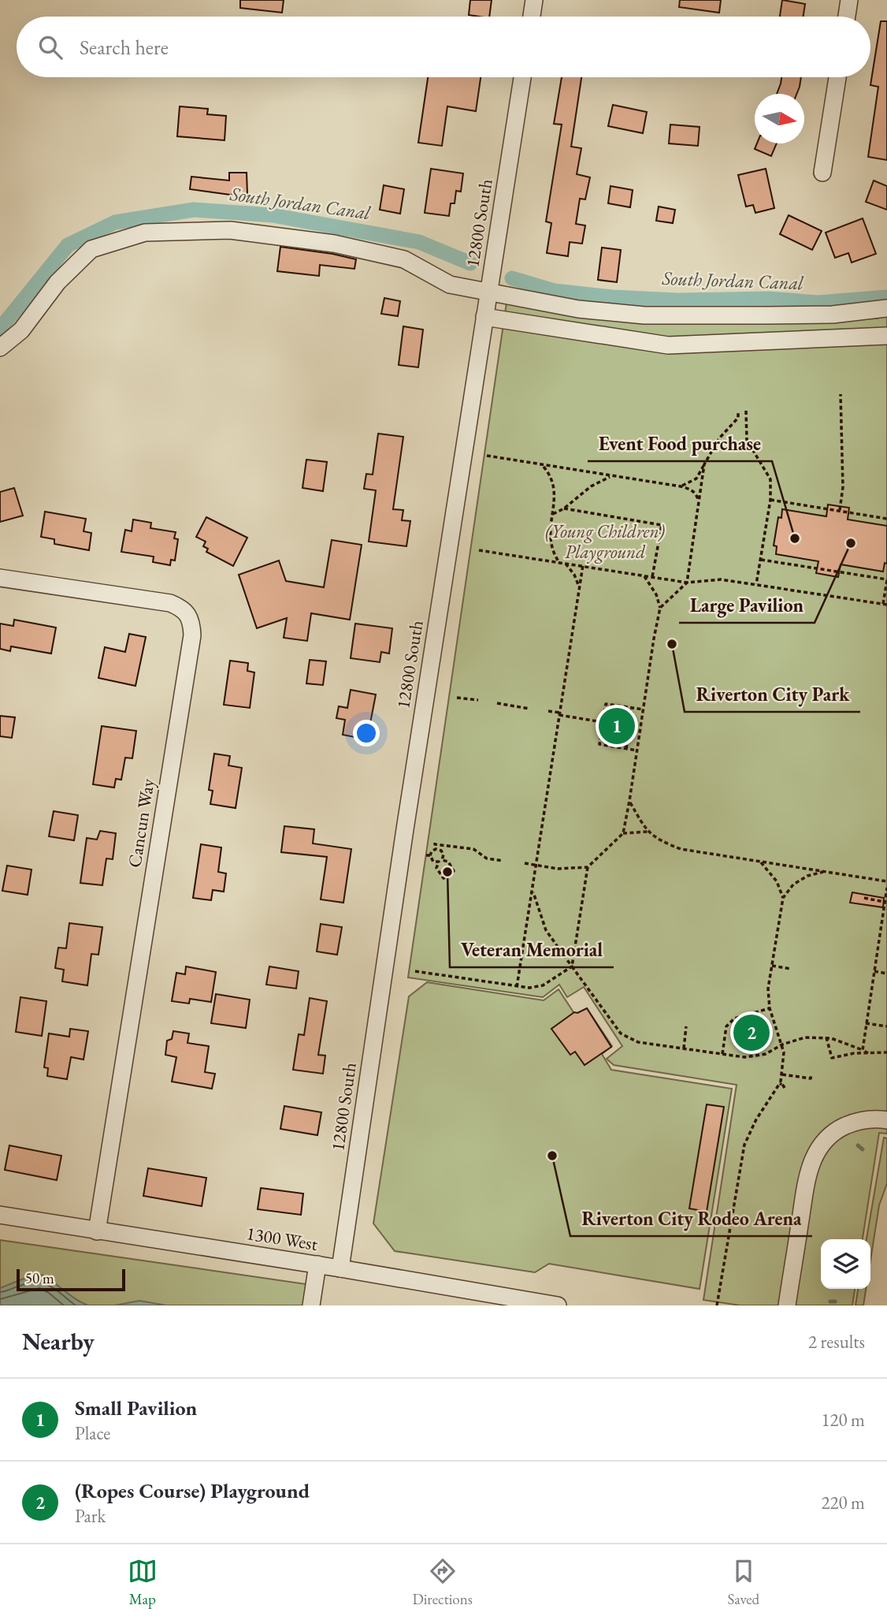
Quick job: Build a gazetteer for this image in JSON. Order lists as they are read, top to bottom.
{
  "streets": {
    "street": ["12800 South", "Cancun Way", "1300 West"]
  },
  "crossings": [
    ["12800 South", "1300 West"],
    ["Cancun Way", "1300 West"]
  ],
  "water": ["South Jordan Canal"],
  "parks": ["(Young Children) Playground"],
  "places": [
    "Event Food purchase",
    "Large Pavilion",
    "Riverton City Park",
    "Veteran Memorial",
    "Riverton City Rodeo Arena"
  ],
  "scale_bar": "50 m",
  "north": "right",
  "page": {
    "search": "Search here",
    "pins": ["1", "2"],
    "scale": "50 m",
    "heading": ["Nearby", "2 results"],
    "list": [
      {
        "mark": "1",
        "name": "Small Pavilion",
        "note": "Place",
        "value": "120 m"
      },
      {
        "mark": "2",
        "name": "(Ropes Course) Playground",
        "note": "Park",
        "value": "220 m"
      }
    ],
    "nav": ["Map", "Directions", "Saved"]
  }
}
